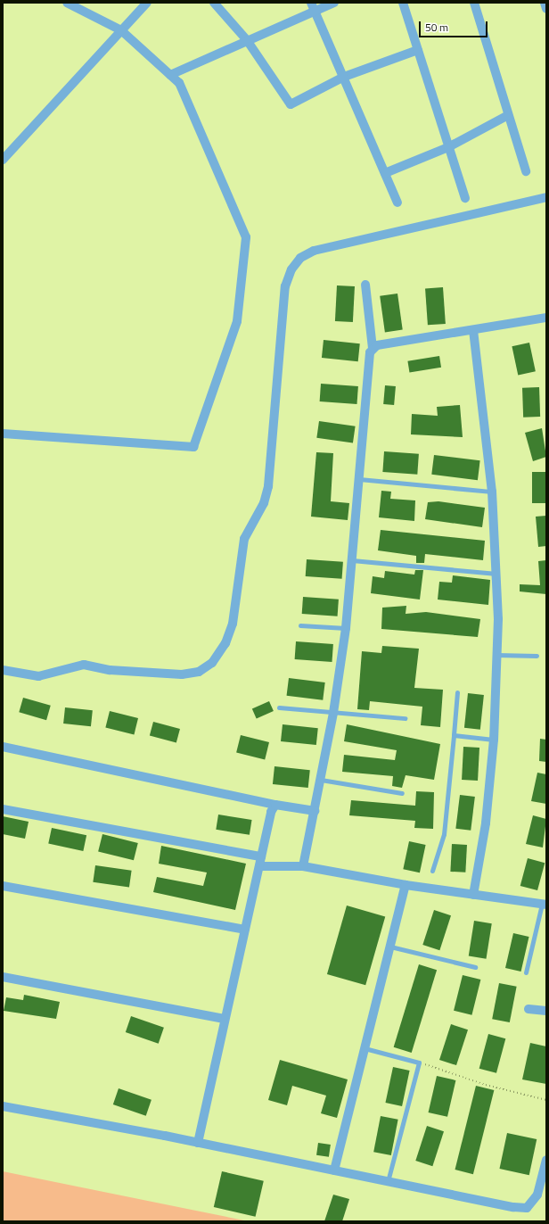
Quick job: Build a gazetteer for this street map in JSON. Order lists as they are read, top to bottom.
{
  "scale_bar": "50 m"
}
